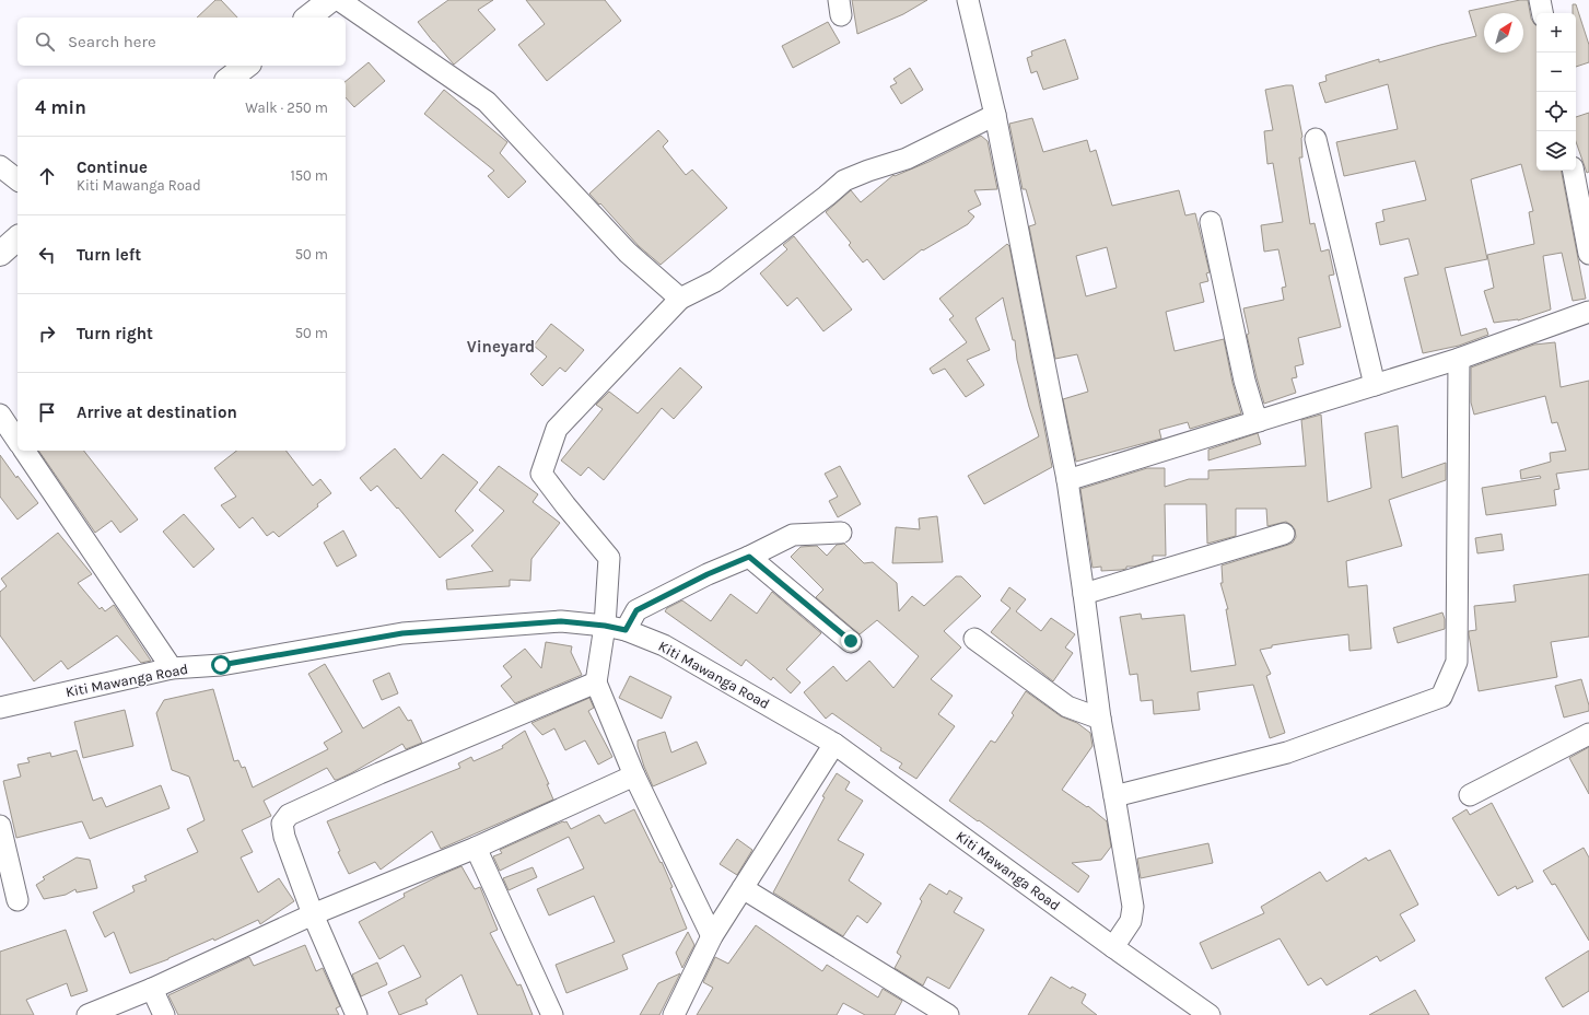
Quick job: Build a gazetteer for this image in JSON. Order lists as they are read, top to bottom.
{
  "streets": {
    "street": ["Kiti Mawanga Road"]
  },
  "districts": ["Vineyard"],
  "north": "top right",
  "page": {
    "map_buttons": ["+", "−"],
    "search": "Search here",
    "heading": ["4 min", "Walk · 250 m"],
    "list": [
      ["Continue", "Kiti Mawanga Road", "150 m"],
      ["Turn left", "50 m"],
      ["Turn right", "50 m"],
      "Arrive at destination"
    ]
  }
}
